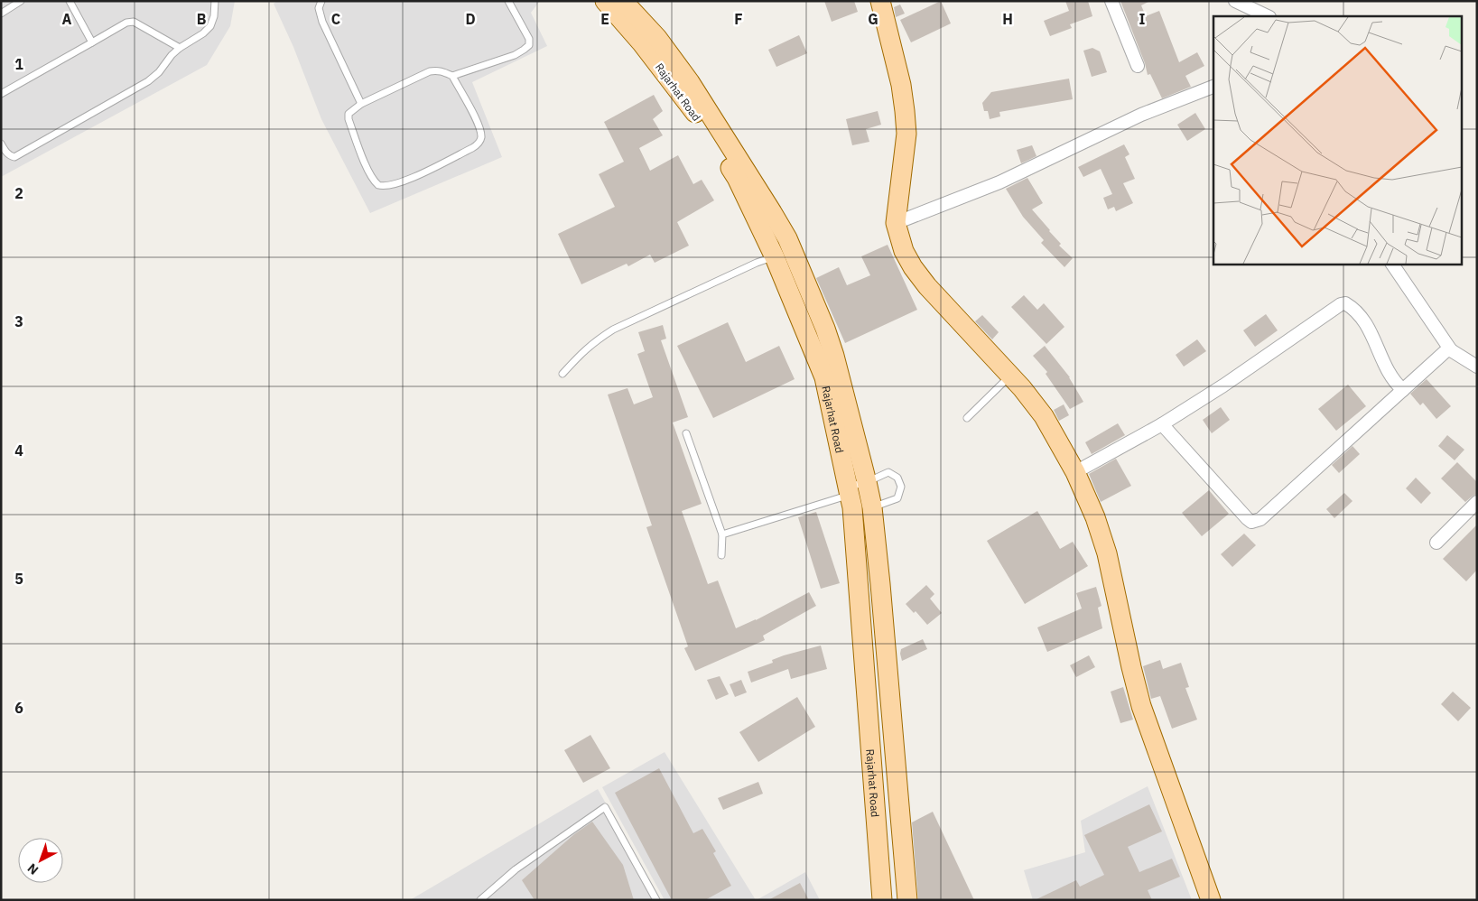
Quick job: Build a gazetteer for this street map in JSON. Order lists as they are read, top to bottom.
{
  "streets": {
    "main road": ["Rajarhat Road"]
  },
  "north": "bottom left",
  "grid": {
    "columns": [
      "A",
      "B",
      "C",
      "D",
      "E",
      "F",
      "G",
      "H",
      "I"
    ],
    "rows": [
      "1",
      "2",
      "3",
      "4",
      "5",
      "6"
    ]
  }
}
